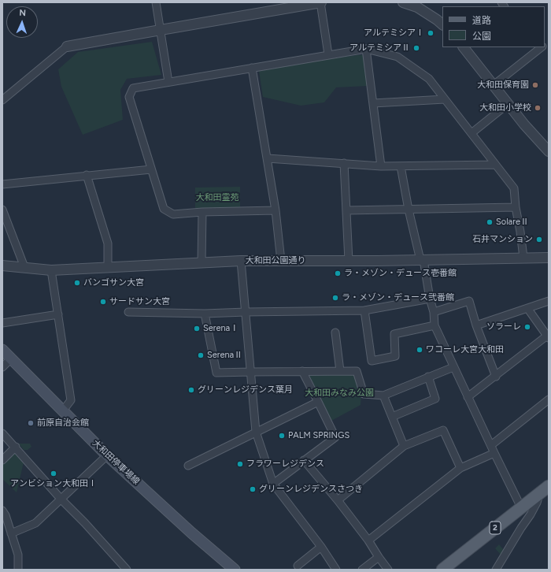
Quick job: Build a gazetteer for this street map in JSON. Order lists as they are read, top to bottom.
{
  "streets": {
    "main road": ["大和田停車場線", "2"],
    "street": ["大和田公園通り"]
  },
  "parks": ["大和田霊苑", "大和田みなみ公園"],
  "places": [
    "アルテミシアⅠ",
    "アルテミシアⅡ",
    "大和田保育園",
    "大和田小学校",
    "SolareⅡ",
    "石井マンション",
    "ラ・メゾン・デュース壱番館",
    "バンゴサン大宮",
    "ラ・メゾン・デュース弐番館",
    "サードサン大宮",
    "ソラーレ",
    "SerenaⅠ",
    "ワコーレ大宮大和田",
    "SerenaⅡ",
    "グリーンレジデンス葉月",
    "前原自治会館",
    "PALM SPRINGS",
    "フラワーレジデンス",
    "アンビション大和田Ⅰ",
    "グリーンレジデンスさつき"
  ],
  "legend": ["道路", "公園"],
  "north": "top"
}
